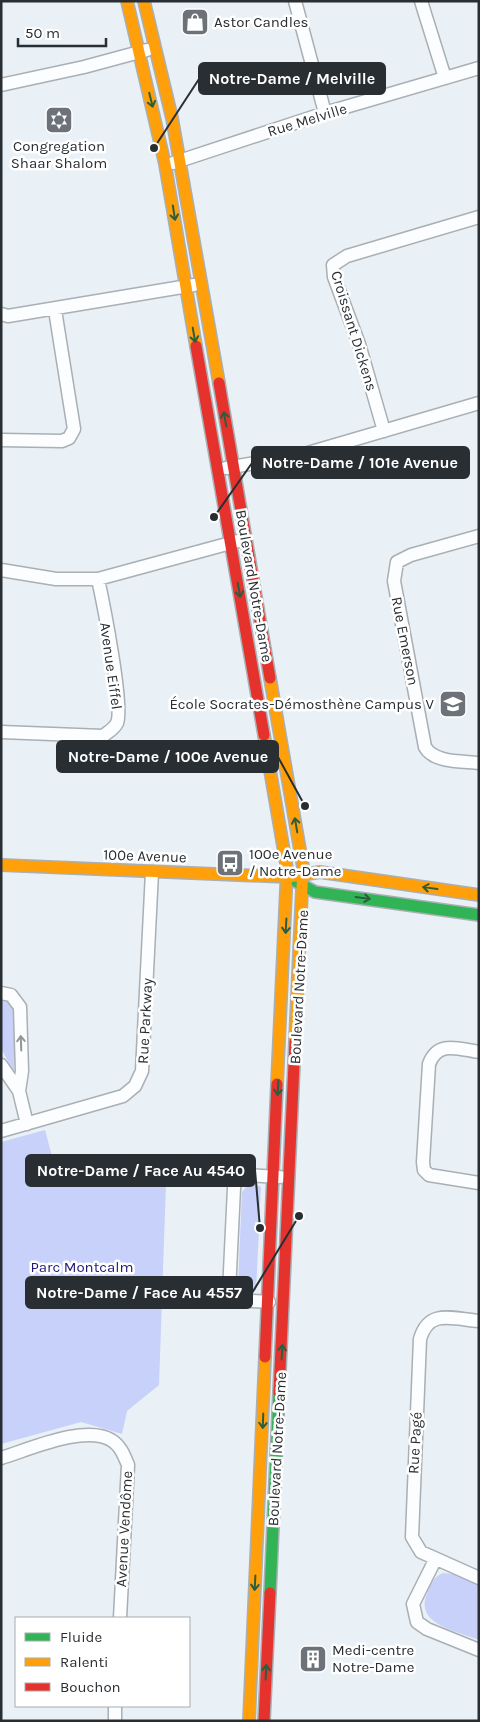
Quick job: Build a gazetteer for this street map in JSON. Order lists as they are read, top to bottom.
{
  "streets": {
    "street": [
      "Rue Melville",
      "Croissant Dickens",
      "Boulevard Notre-Dame",
      "Rue Emerson",
      "Avenue Eiffel",
      "100e Avenue",
      "Rue Parkway",
      "Rue Pagé",
      "Avenue Vendôme"
    ]
  },
  "crossings": [
    ["Rue Melville", "Boulevard Notre-Dame"],
    ["Boulevard Notre-Dame", "100e Avenue"],
    ["100e Avenue", "Rue Parkway"]
  ],
  "parks": ["Parc Montcalm"],
  "places": {
    "shop": ["Astor Candles"],
    "synagogue": ["Congregation Shaar Shalom"],
    "other": [
      "Notre-Dame / Melville",
      "Notre-Dame / 101e Avenue",
      "Notre-Dame / 100e Avenue",
      "Notre-Dame / Face Au 4557",
      "Notre-Dame / Face Au 4540"
    ],
    "school or university": ["École Socrates-Démosthène Campus V"],
    "bus stop": ["100e Avenue / Notre-Dame"],
    "building": ["Medi-centre Notre-Dame"]
  },
  "legend": ["Fluide", "Ralenti", "Bouchon"],
  "scale_bar": "50 m"
}
